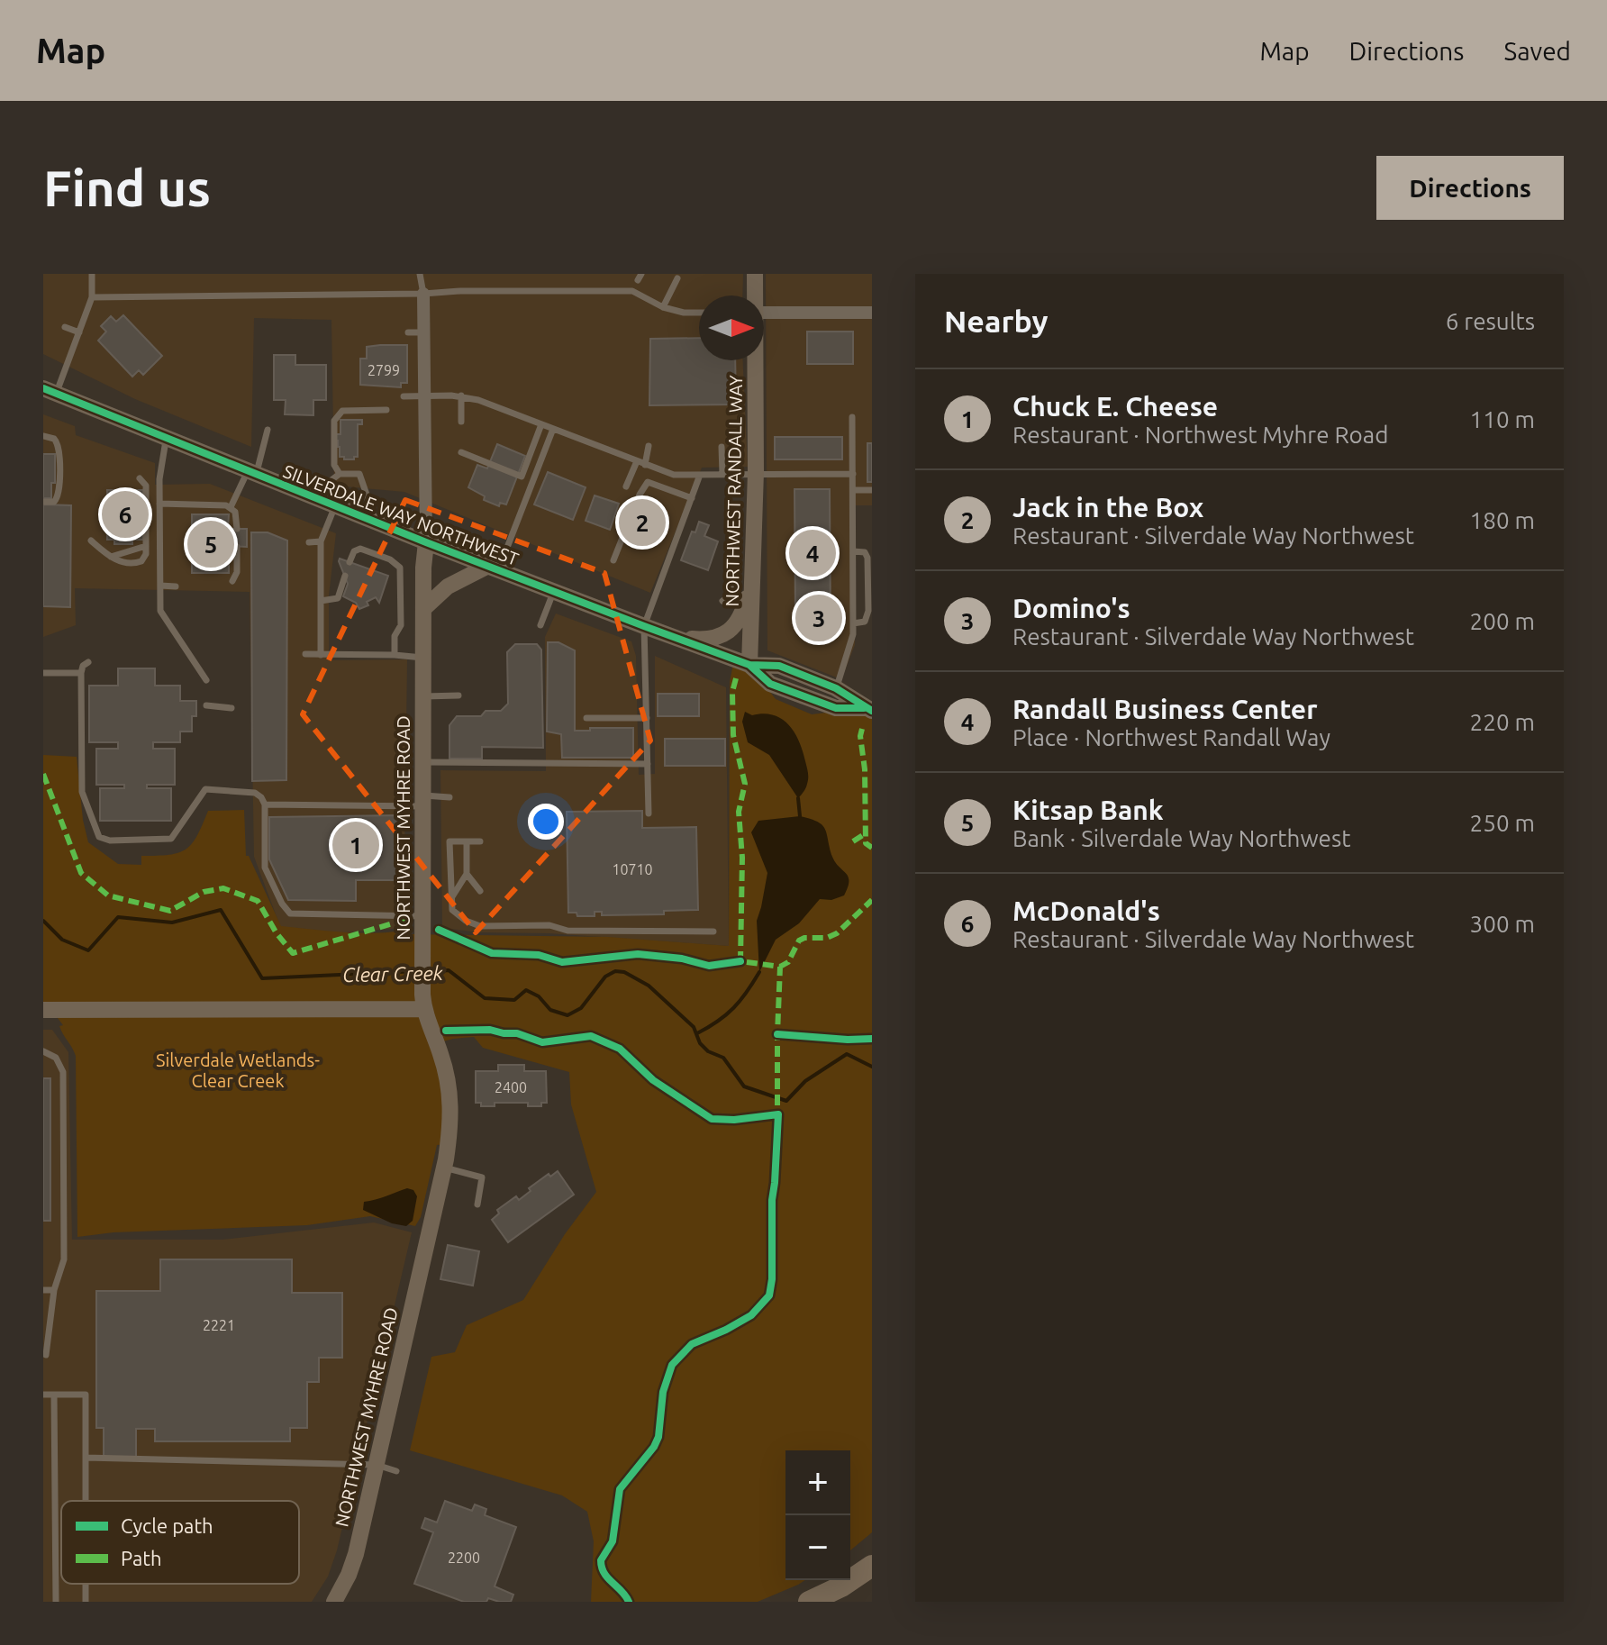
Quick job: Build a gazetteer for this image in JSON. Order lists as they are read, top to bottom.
{
  "streets": {
    "street": ["NORTHWEST RANDALL WAY", "SILVERDALE WAY NORTHWEST", "NORTHWEST MYHRE ROAD"]
  },
  "crossings": [
    ["NORTHWEST RANDALL WAY", "SILVERDALE WAY NORTHWEST"],
    ["SILVERDALE WAY NORTHWEST", "NORTHWEST MYHRE ROAD"]
  ],
  "water": ["Clear Creek"],
  "parks": ["Silverdale Wetlands- Clear Creek"],
  "house_numbers": [
    "2799",
    "10710",
    "2400",
    "2221",
    "2200"
  ],
  "legend": ["Cycle path", "Path"],
  "north": "right",
  "page": {
    "header": "Map",
    "nav": ["Map", "Directions", "Saved"],
    "buttons": "Directions",
    "title": "Find us",
    "heading": ["Nearby", "6 results"],
    "list": [
      {
        "mark": "1",
        "name": "Chuck E. Cheese",
        "note": "Restaurant · Northwest Myhre Road",
        "value": "110 m"
      },
      {
        "mark": "2",
        "name": "Jack in the Box",
        "note": "Restaurant · Silverdale Way Northwest",
        "value": "180 m"
      },
      {
        "mark": "3",
        "name": "Domino's",
        "note": "Restaurant · Silverdale Way Northwest",
        "value": "200 m"
      },
      {
        "mark": "4",
        "name": "Randall Business Center",
        "note": "Place · Northwest Randall Way",
        "value": "220 m"
      },
      {
        "mark": "5",
        "name": "Kitsap Bank",
        "note": "Bank · Silverdale Way Northwest",
        "value": "250 m"
      },
      {
        "mark": "6",
        "name": "McDonald's",
        "note": "Restaurant · Silverdale Way Northwest",
        "value": "300 m"
      }
    ],
    "pins": [
      "6",
      "2",
      "5",
      "4",
      "3",
      "1"
    ],
    "map_buttons": ["+", "−"]
  }
}
